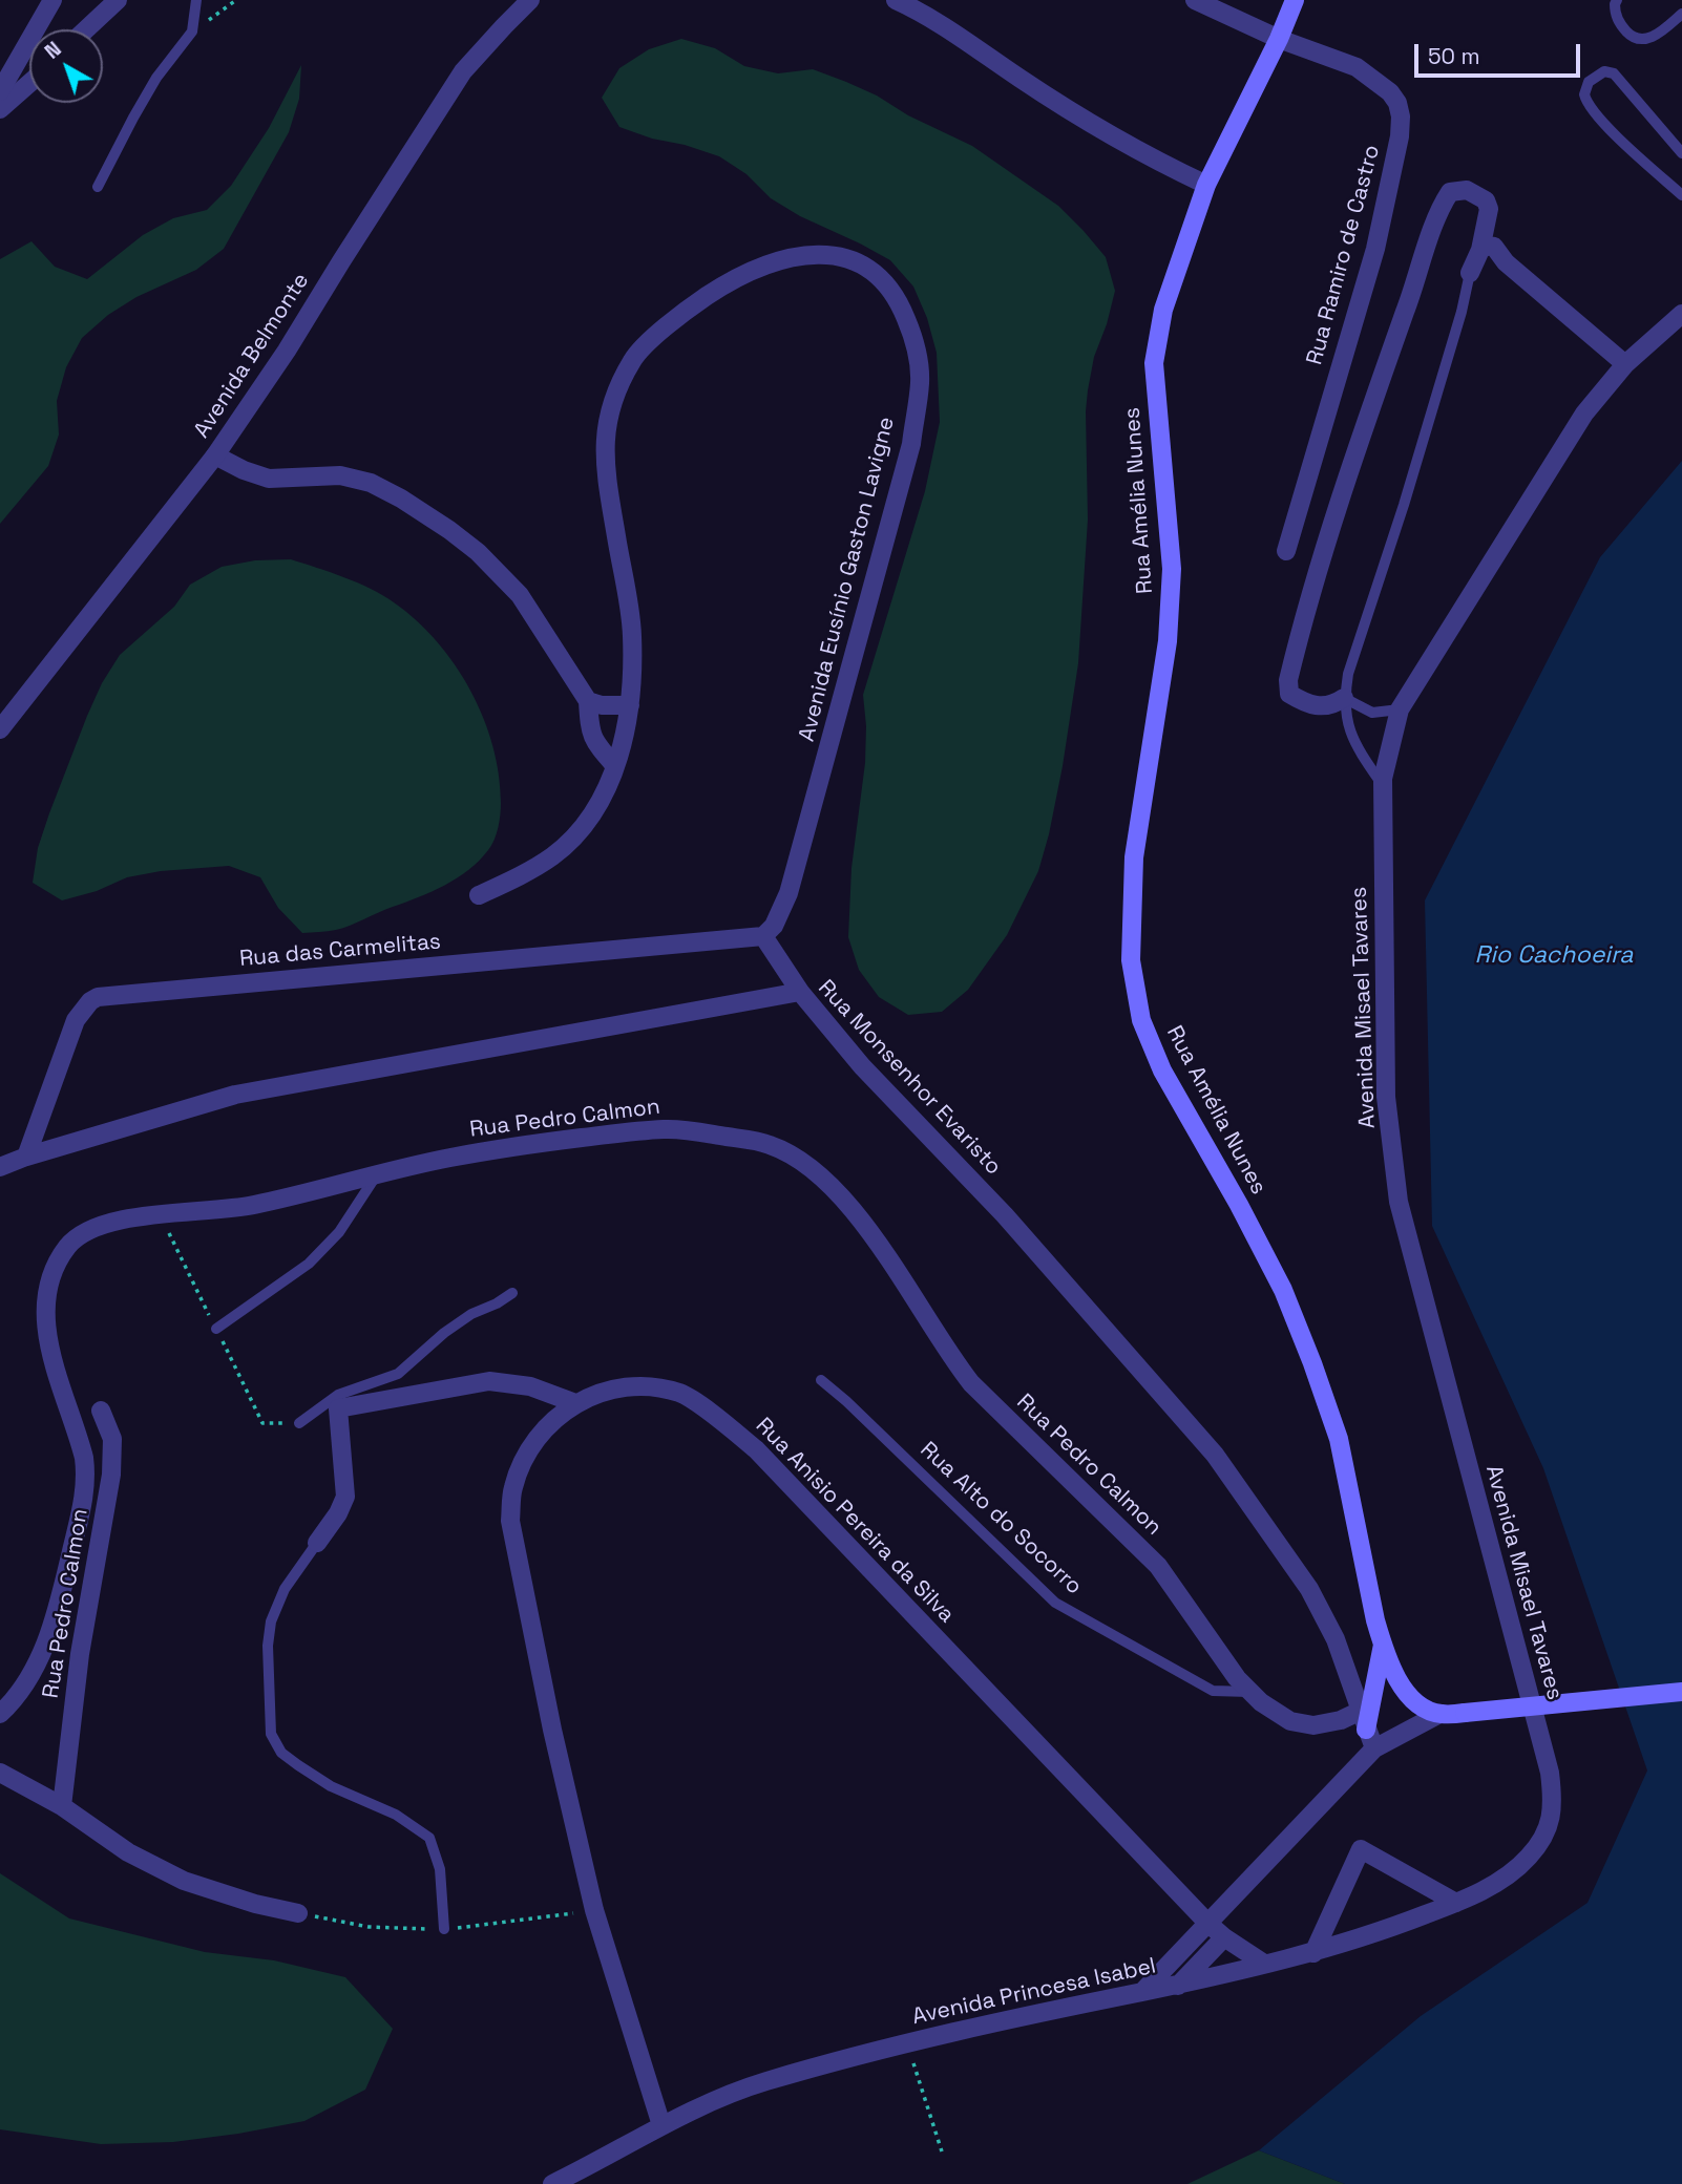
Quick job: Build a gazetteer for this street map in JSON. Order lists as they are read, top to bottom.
{
  "streets": {
    "main road": ["Rua Amélia Nunes"],
    "street": [
      "Rua Ramiro de Castro",
      "Avenida Belmonte",
      "Avenida Eusínio Gaston Lavigne",
      "Rua das Carmelitas",
      "Avenida Misael Tavares",
      "Rua Monsenhor Evaristo",
      "Rua Pedro Calmon",
      "Rua Anisio Pereira da Silva",
      "Avenida Princesa Isabel"
    ],
    "lane": ["Rua Alto do Socorro"]
  },
  "crossings": [
    ["Rua Ramiro de Castro", "Rua Amélia Nunes"],
    ["Avenida Eusínio Gaston Lavigne", "Rua das Carmelitas"],
    ["Rua das Carmelitas", "Rua Monsenhor Evaristo"],
    ["Avenida Misael Tavares", "Avenida Princesa Isabel"],
    ["Rua Monsenhor Evaristo", "Rua Pedro Calmon"],
    ["Rua Pedro Calmon", "Rua Alto do Socorro"],
    ["Rua Anisio Pereira da Silva", "Avenida Princesa Isabel"]
  ],
  "water": ["Rio Cachoeira"],
  "scale_bar": "50 m",
  "north": "top left"
}
